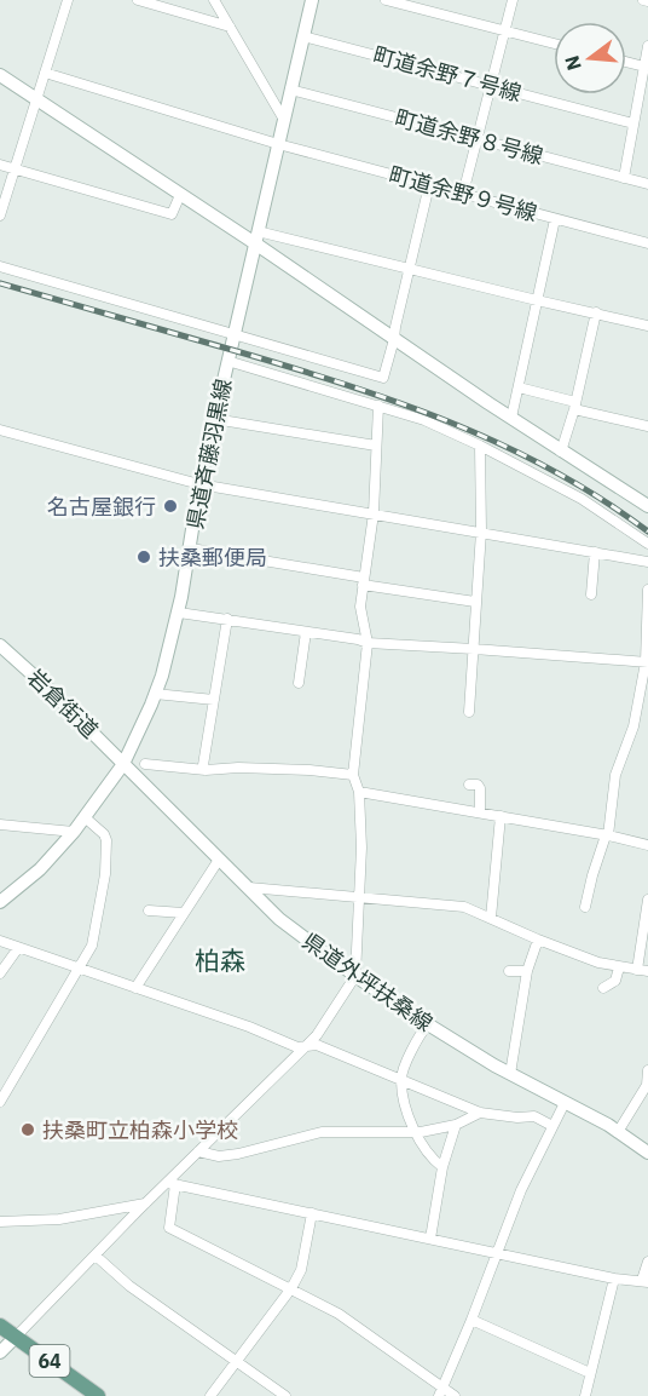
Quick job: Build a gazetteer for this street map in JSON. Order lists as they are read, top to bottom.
{
  "streets": {
    "main road": [
      "県道斉藤羽黒線",
      "岩倉街道",
      "県道外坪扶桑線",
      "64"
    ],
    "street": ["町道余野７号線", "町道余野８号線", "町道余野９号線"]
  },
  "crossings": [
    ["町道余野７号線", "県道斉藤羽黒線"],
    ["町道余野８号線", "県道斉藤羽黒線"],
    ["町道余野９号線", "県道斉藤羽黒線"],
    ["県道斉藤羽黒線", "岩倉街道"],
    ["県道斉藤羽黒線", "県道外坪扶桑線"],
    ["岩倉街道", "県道外坪扶桑線"]
  ],
  "districts": ["柏森"],
  "places": ["名古屋銀行", "扶桑郵便局", "扶桑町立柏森小学校"],
  "north": "left"
}
